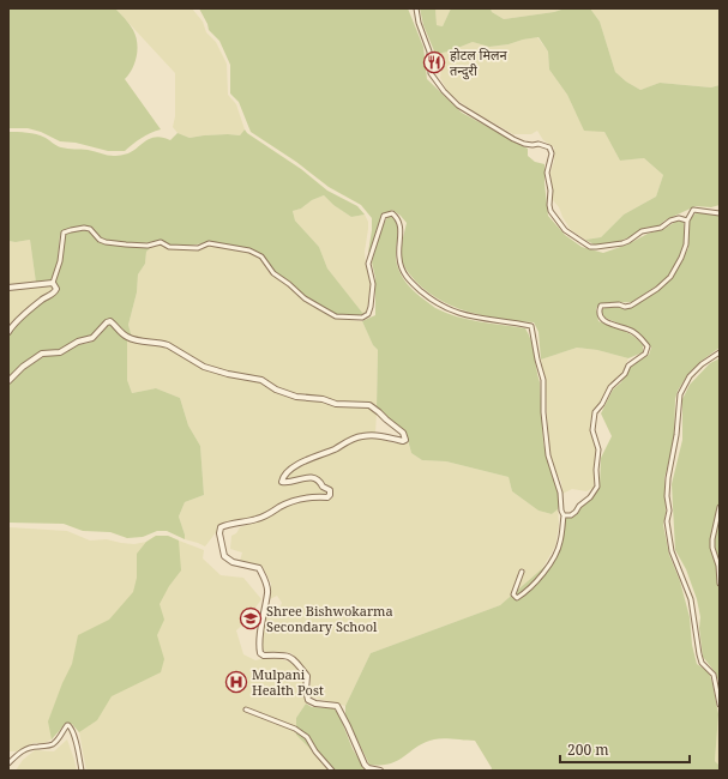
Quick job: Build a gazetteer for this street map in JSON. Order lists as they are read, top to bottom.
{
  "places": {
    "restaurant": ["होटल मिलन तन्दुरी"],
    "school or university": ["Shree Bishwokarma Secondary School"],
    "hospital": ["Mulpani Health Post"]
  },
  "scale_bar": "200 m"
}
